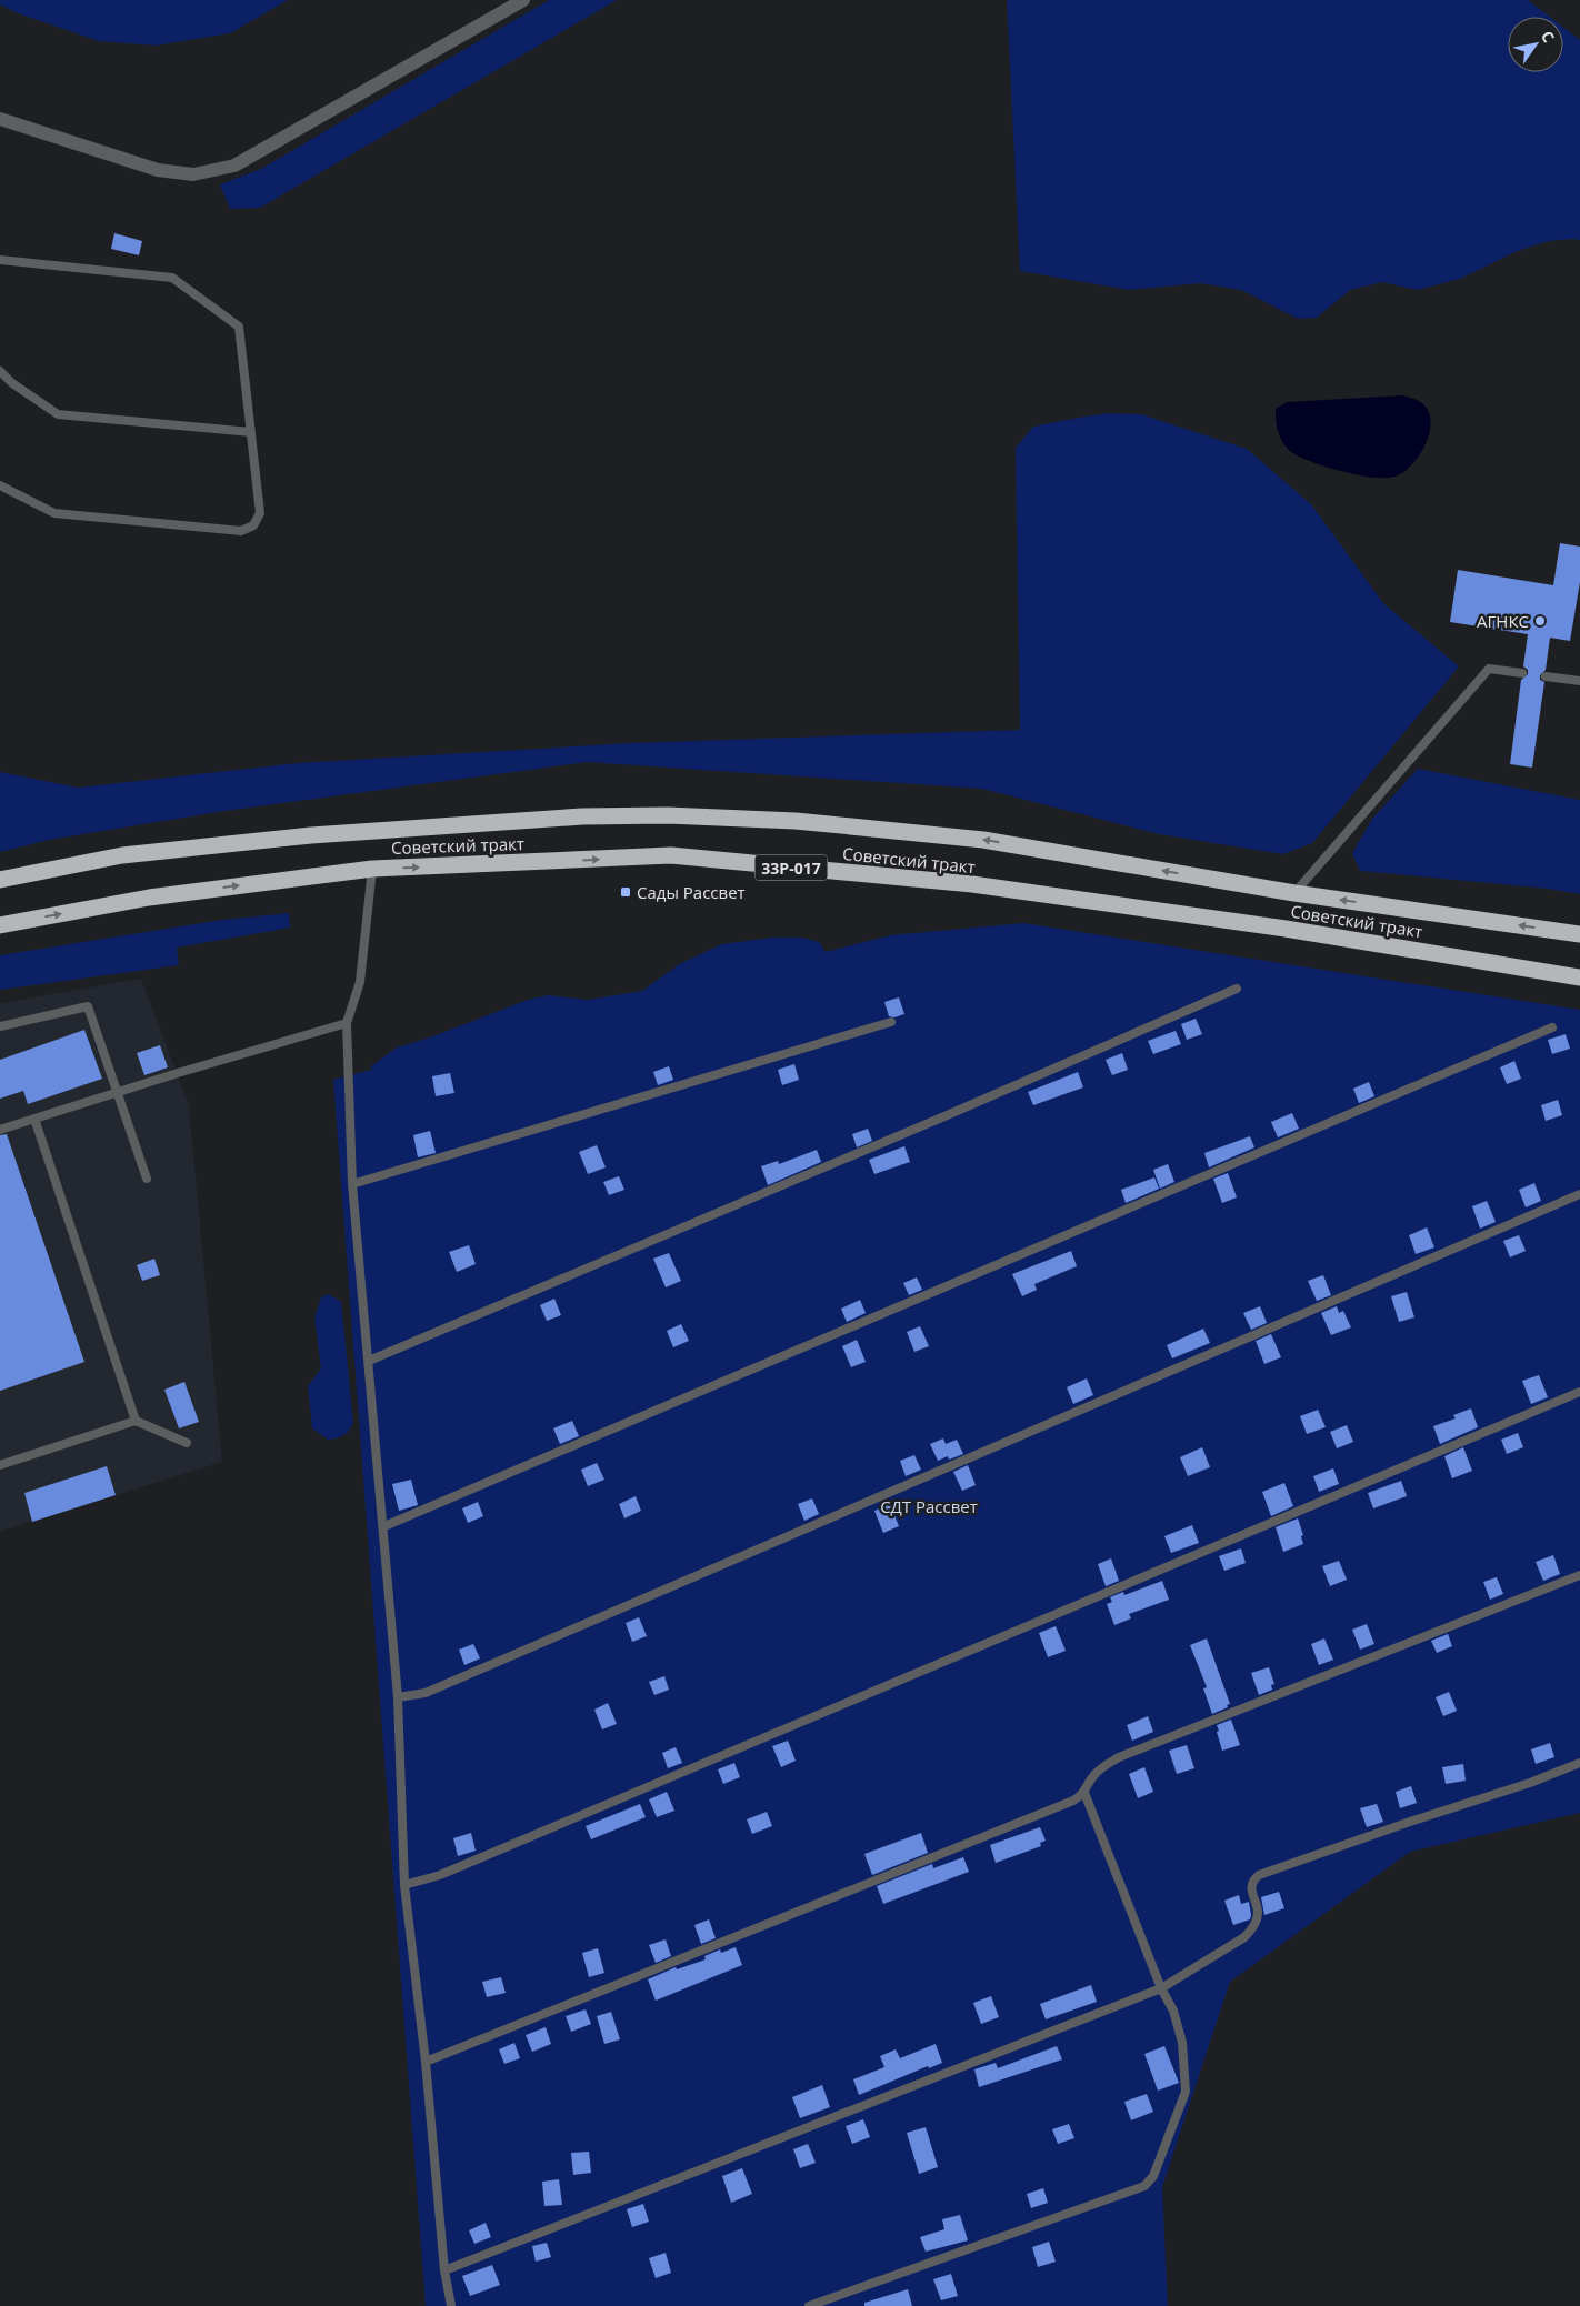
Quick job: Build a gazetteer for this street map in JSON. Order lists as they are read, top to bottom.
{
  "streets": {
    "highway": ["Советский тракт", "33Р-017"]
  },
  "parks": ["СДТ Рассвет"],
  "places": {
    "other": ["АГНКС"],
    "transit": ["Сады Рассвет"]
  },
  "north": "top right"
}
